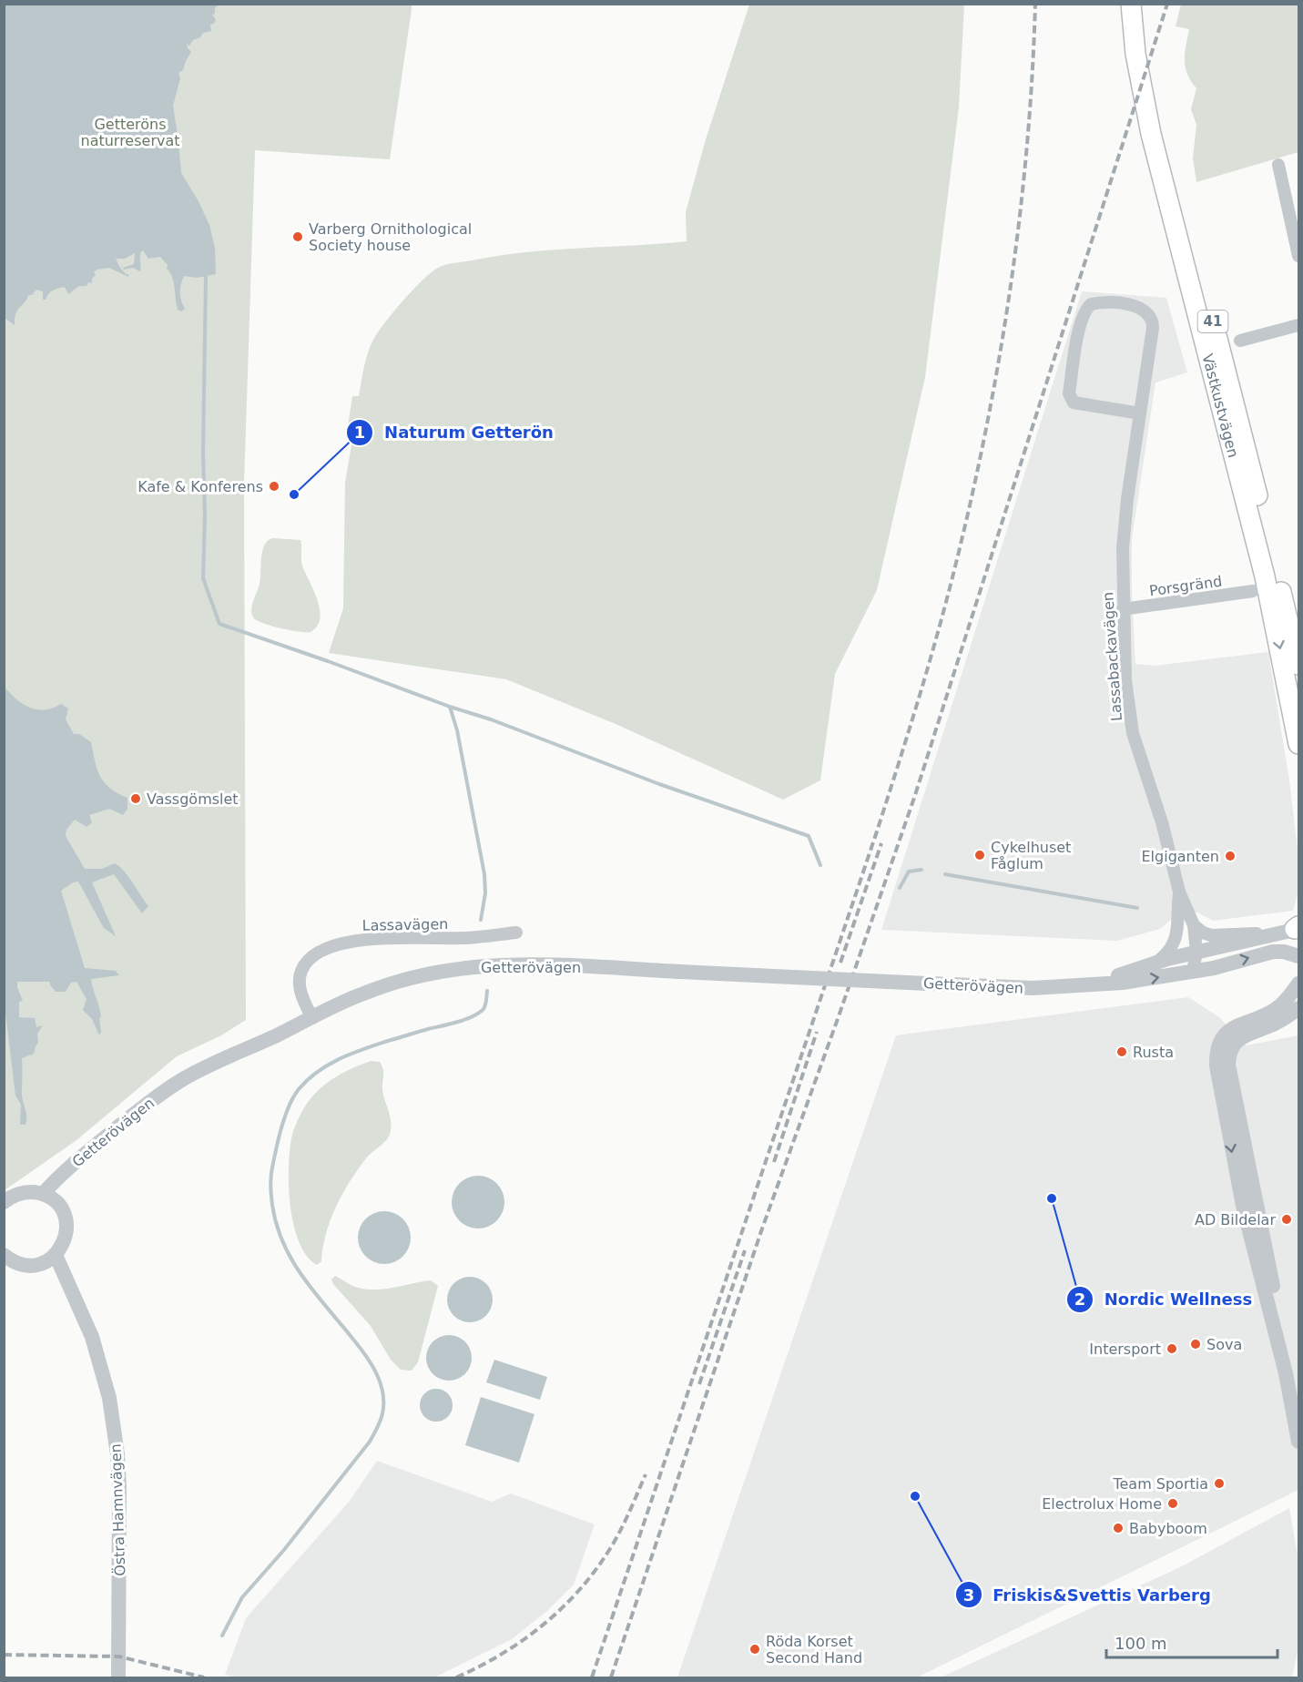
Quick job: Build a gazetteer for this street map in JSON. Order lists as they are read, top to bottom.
{
  "streets": {
    "main road": ["41", "Västkustvägen"],
    "street": [
      "Porsgränd",
      "Lassabackavägen",
      "Lassavägen",
      "Getterövägen",
      "Östra Hamnvägen"
    ]
  },
  "crossings": [
    ["Porsgränd", "Lassabackavägen"],
    ["Lassavägen", "Getterövägen"]
  ],
  "parks": ["Getteröns naturreservat"],
  "places": [
    "Varberg Ornithological Society house",
    "Kafe & Konferens",
    "Naturum Getterön",
    "Vassgömslet",
    "Cykelhuset Fåglum",
    "Elgiganten",
    "Rusta",
    "Nordic Wellness",
    "AD Bildelar",
    "Sova",
    "Intersport",
    "Team Sportia",
    "Friskis&Svettis Varberg",
    "Electrolux Home",
    "Babyboom",
    "Röda Korset Second Hand"
  ],
  "scale_bar": "100 m"
}
